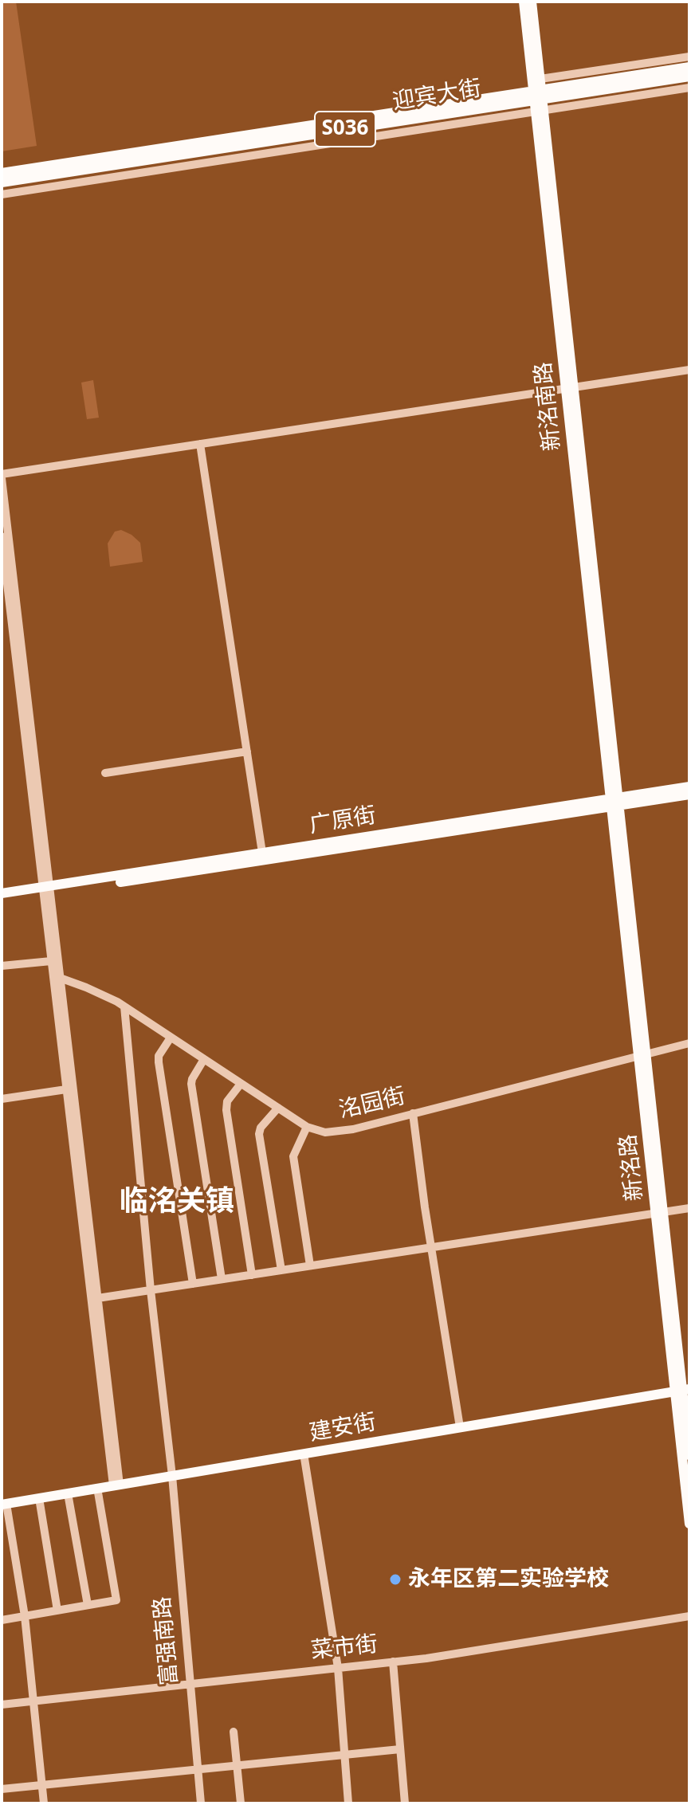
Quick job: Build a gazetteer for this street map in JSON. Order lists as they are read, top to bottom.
{
  "streets": {
    "main road": [
      "迎宾大街",
      "S036",
      "新洺南路",
      "广原街",
      "新洺路",
      "建安街"
    ],
    "street": ["洺园街", "富强南路", "菜市街"]
  },
  "crossings": [
    ["迎宾大街", "新洺南路"],
    ["新洺南路", "广原街"],
    ["新洺南路", "新洺路"],
    ["广原街", "新洺路"],
    ["洺园街", "新洺路"],
    ["洺园街", "富强南路"],
    ["新洺路", "建安街"],
    ["建安街", "富强南路"],
    ["富强南路", "菜市街"]
  ],
  "districts": ["临洺关镇"],
  "places": ["永年区第二实验学校"]
}
